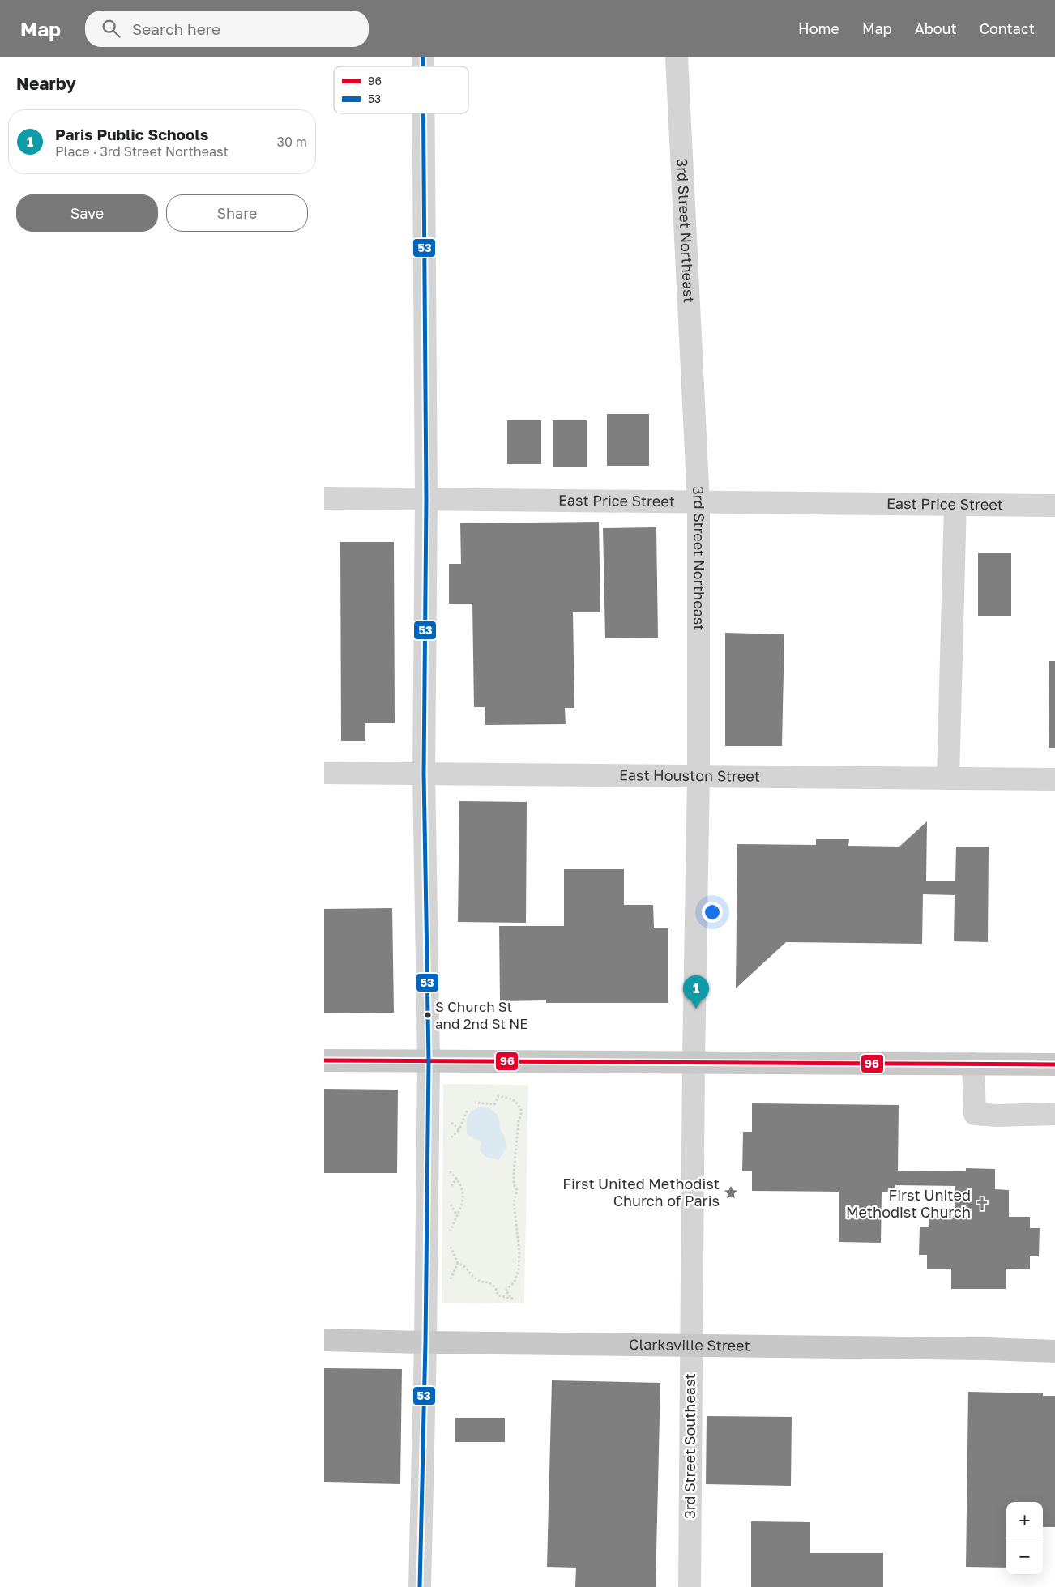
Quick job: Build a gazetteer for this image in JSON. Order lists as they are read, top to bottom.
{
  "streets": {
    "main road": ["Clarksville Street"],
    "street": [
      "3rd Street Northeast",
      "East Price Street",
      "East Houston Street",
      "3rd Street Southeast"
    ]
  },
  "crossings": [
    ["3rd Street Northeast", "East Price Street"],
    ["3rd Street Northeast", "East Houston Street"],
    ["3rd Street Northeast", "3rd Street Southeast"],
    ["Clarksville Street", "3rd Street Southeast"]
  ],
  "places": {
    "other": ["S Church St and 2nd St NE"],
    "place": ["First United Methodist Church of Paris"],
    "church": ["First United Methodist Church"]
  },
  "lines": ["transit line 53", "transit line 96"],
  "legend": ["96", "53"],
  "page": {
    "header": "Map",
    "search": "Search here",
    "nav": [
      "Home",
      "Map",
      "About",
      "Contact"
    ],
    "heading": "Nearby",
    "list": [
      {
        "mark": "1",
        "name": "Paris Public Schools",
        "note": "Place · 3rd Street Northeast",
        "value": "30 m"
      }
    ],
    "buttons": ["Save", "Share"],
    "pins": "1",
    "map_buttons": ["+", "−"]
  }
}
